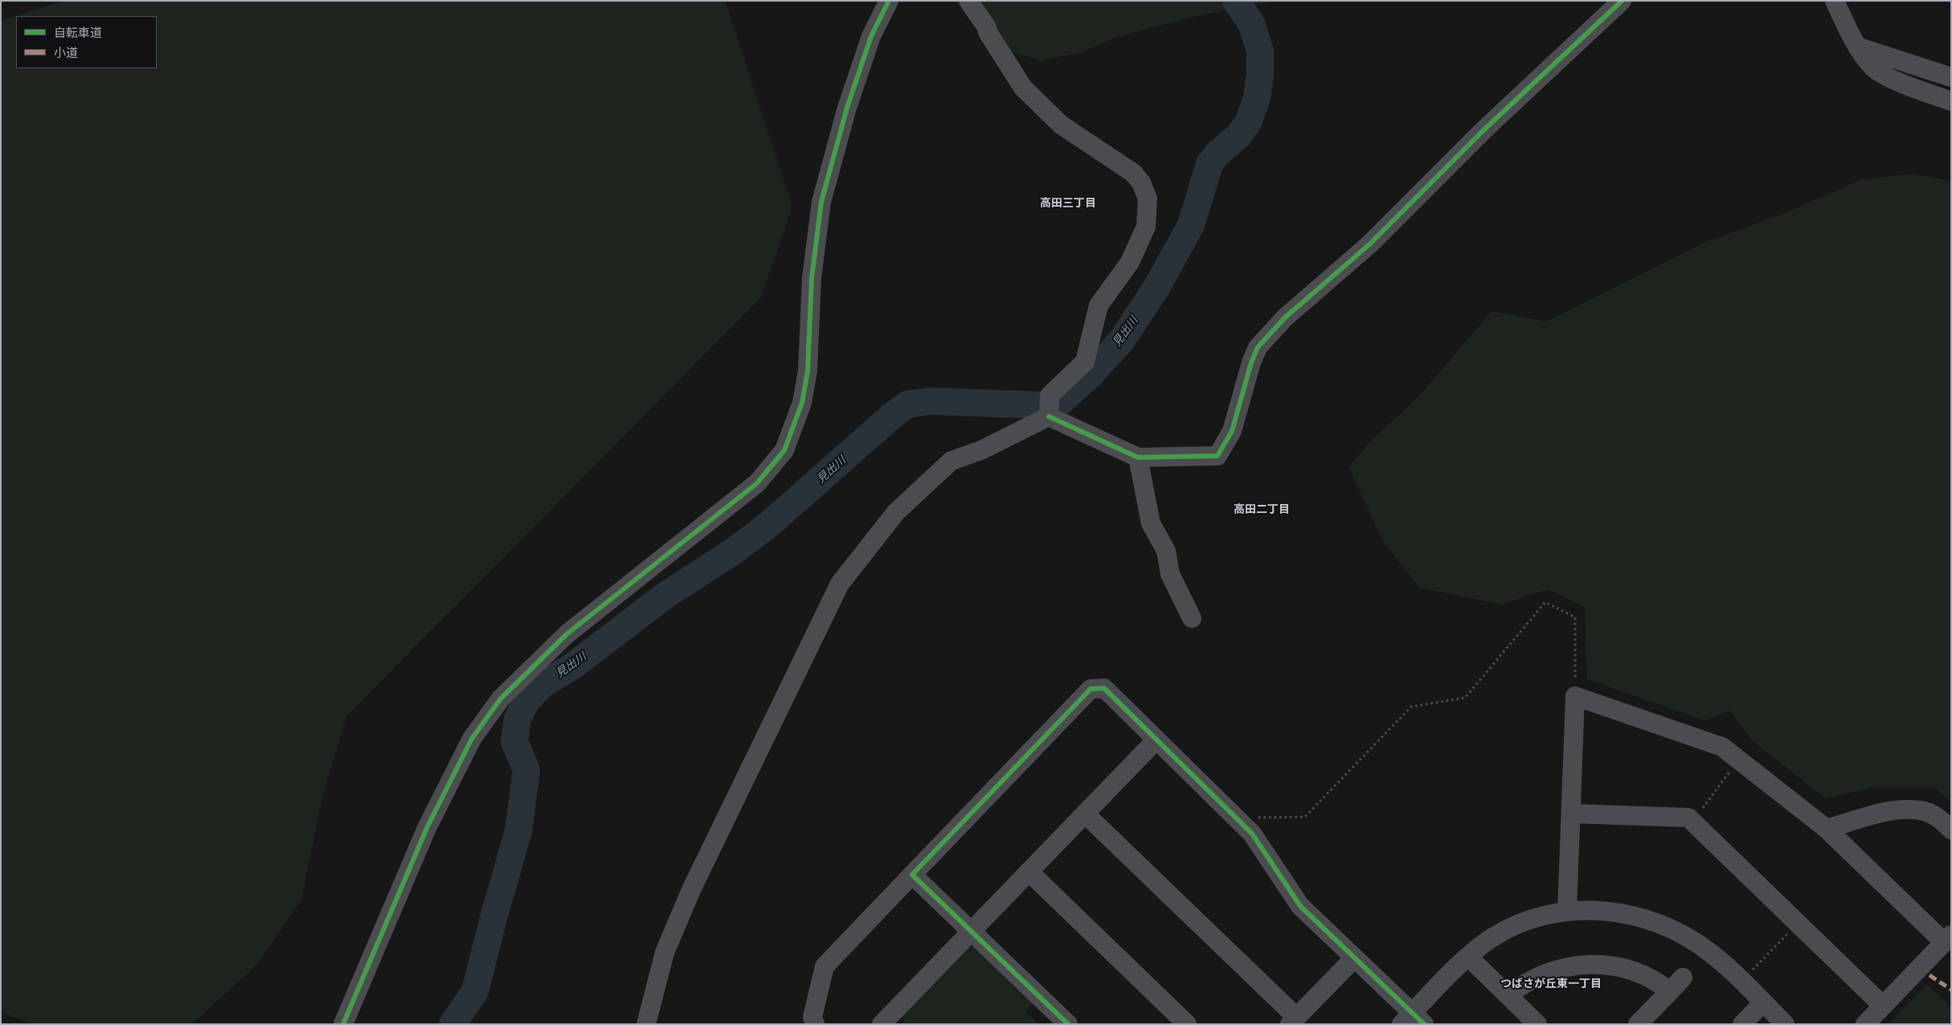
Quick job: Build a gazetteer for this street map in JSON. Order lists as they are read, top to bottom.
{
  "districts": ["高田三丁目", "高田二丁目", "つばさが丘東一丁目"],
  "water": ["見出川"],
  "legend": ["自転車道", "小道"]
}
